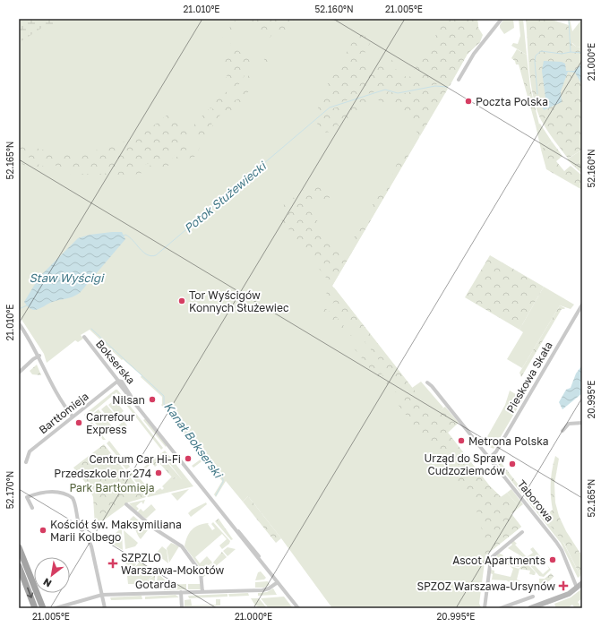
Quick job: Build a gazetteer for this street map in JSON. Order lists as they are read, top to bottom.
{
  "streets": {
    "street": [
      "Bokserska",
      "Pieskowa Skała",
      "Bartłomieja",
      "Taborowa",
      "Gotarda"
    ]
  },
  "crossings": [
    ["Bokserska", "Bartłomieja"],
    ["Bokserska", "Gotarda"],
    ["Pieskowa Skała", "Taborowa"]
  ],
  "water": ["Potok Służewiecki", "Staw Wyścigi", "Kanał Bokserski"],
  "parks": ["Park Bartłomieja"],
  "places": {
    "other": [
      "Poczta Polska",
      "Tor Wyścigów Konnych Służewiec",
      "Nilsan",
      "Carrefour Express",
      "Metrona Polska",
      "Centrum Car Hi-Fi",
      "Urząd do Spraw Cudzoziemców",
      "Przedszkole nr 274",
      "Kościół św. Maksymiliana Marii Kolbego",
      "Ascot Apartments"
    ],
    "health": ["SZPZLO Warszawa-Mokotów", "SPZOZ Warszawa-Ursynów"]
  },
  "north": "bottom left",
  "coordinates": [
    "21.010°E",
    "52.160°N",
    "21.005°E",
    "21.000°E",
    "52.165°N",
    "20.995°E",
    "52.170°N"
  ]
}
